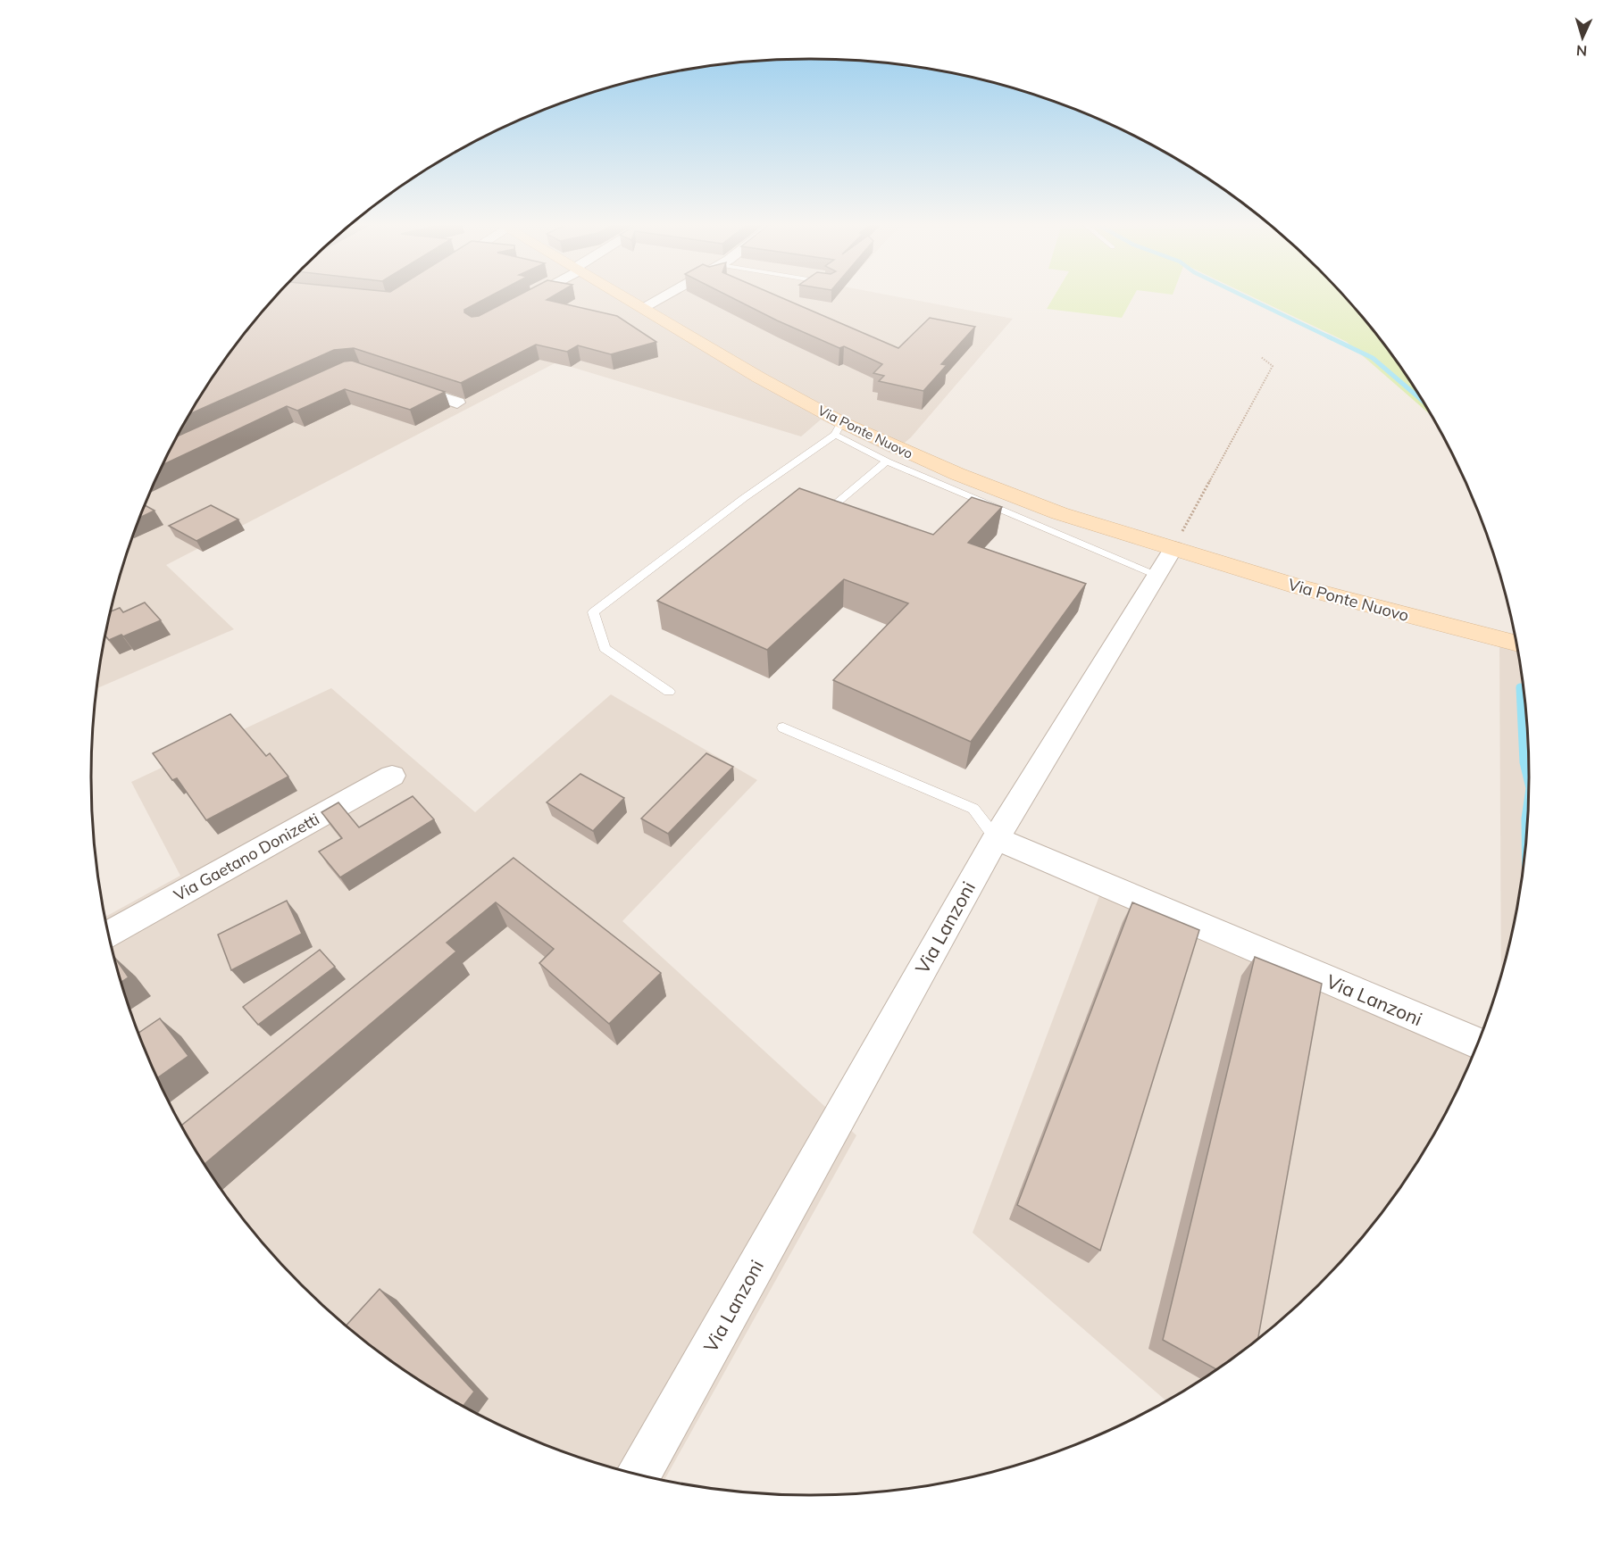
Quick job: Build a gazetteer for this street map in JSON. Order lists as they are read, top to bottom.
{
  "streets": {
    "main road": ["Via Ponte Nuovo"],
    "street": ["Via Gaetano Donizetti", "Via Lanzoni"]
  },
  "north": "bottom"
}
